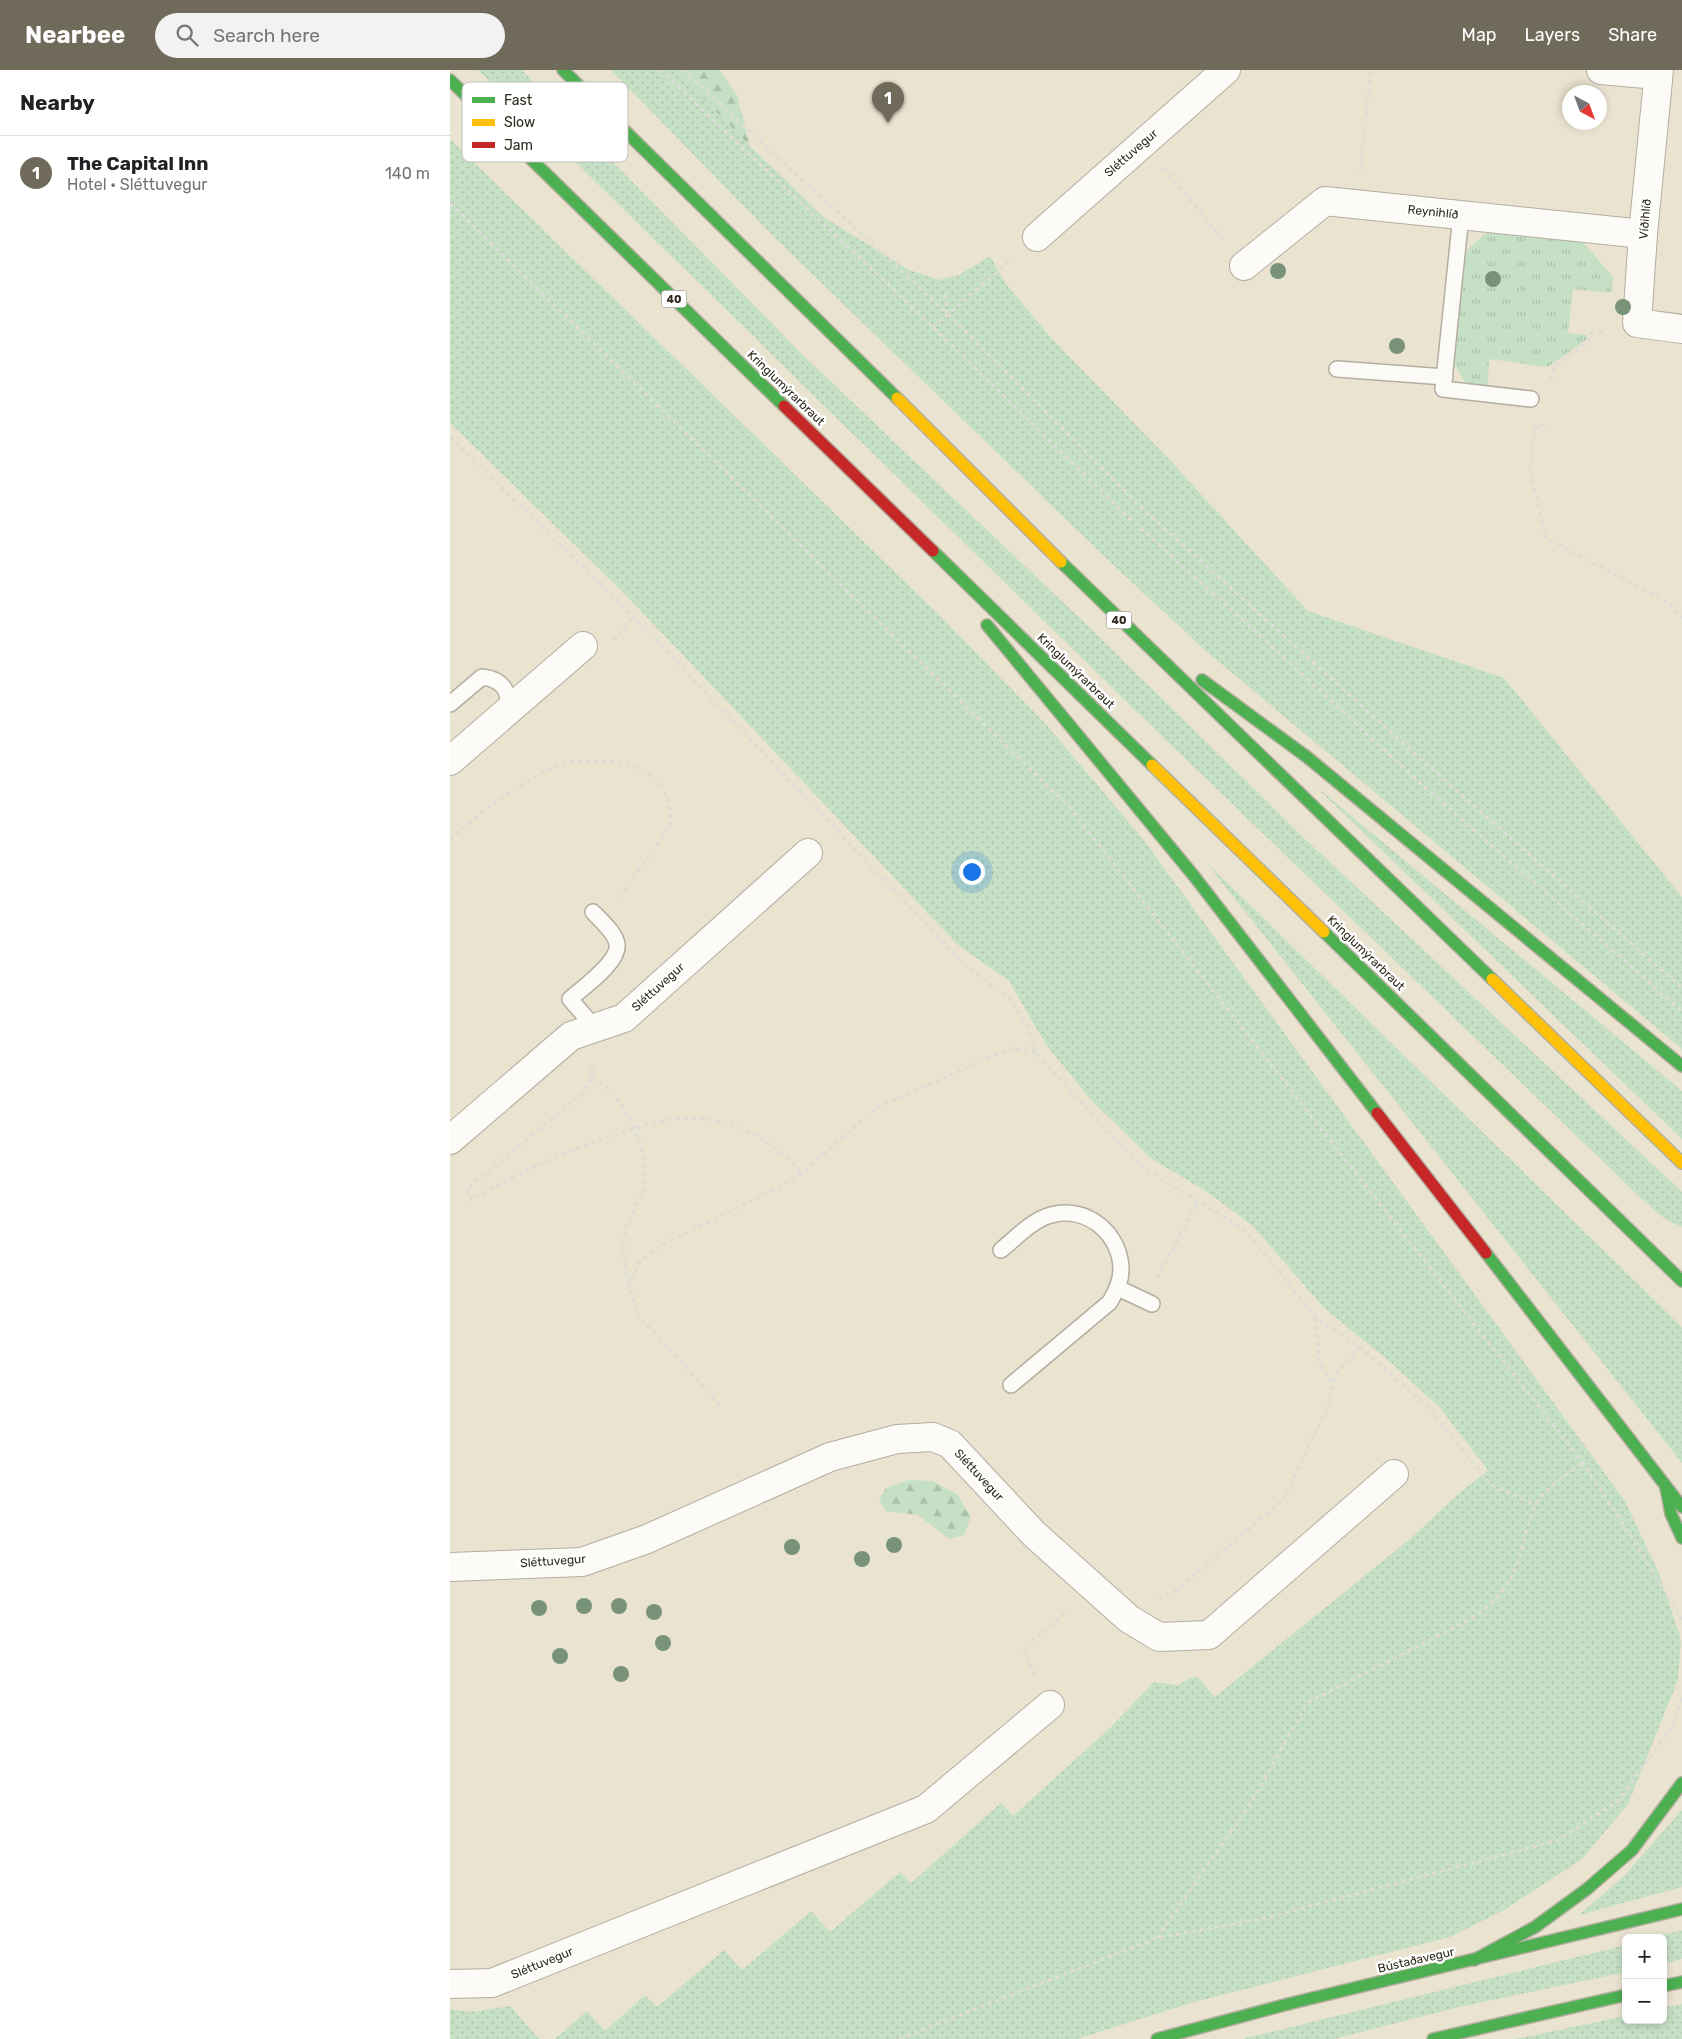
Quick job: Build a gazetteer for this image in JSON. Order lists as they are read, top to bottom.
{
  "streets": {
    "main road": ["40", "Kringlumýrarbraut", "Bústaðavegur"],
    "street": ["Sléttuvegur", "Reynihlíð", "Víðihlíð"]
  },
  "crossings": [
    ["Reynihlíð", "Víðihlíð"]
  ],
  "legend": ["Fast", "Slow", "Jam"],
  "north": "bottom right",
  "page": {
    "header": "Nearbee",
    "search": "Search here",
    "nav": ["Map", "Layers", "Share"],
    "heading": "Nearby",
    "pins": "1",
    "list": [
      {
        "mark": "1",
        "name": "The Capital Inn",
        "note": "Hotel · Sléttuvegur",
        "value": "140 m"
      }
    ],
    "map_buttons": ["+", "−"]
  }
}
